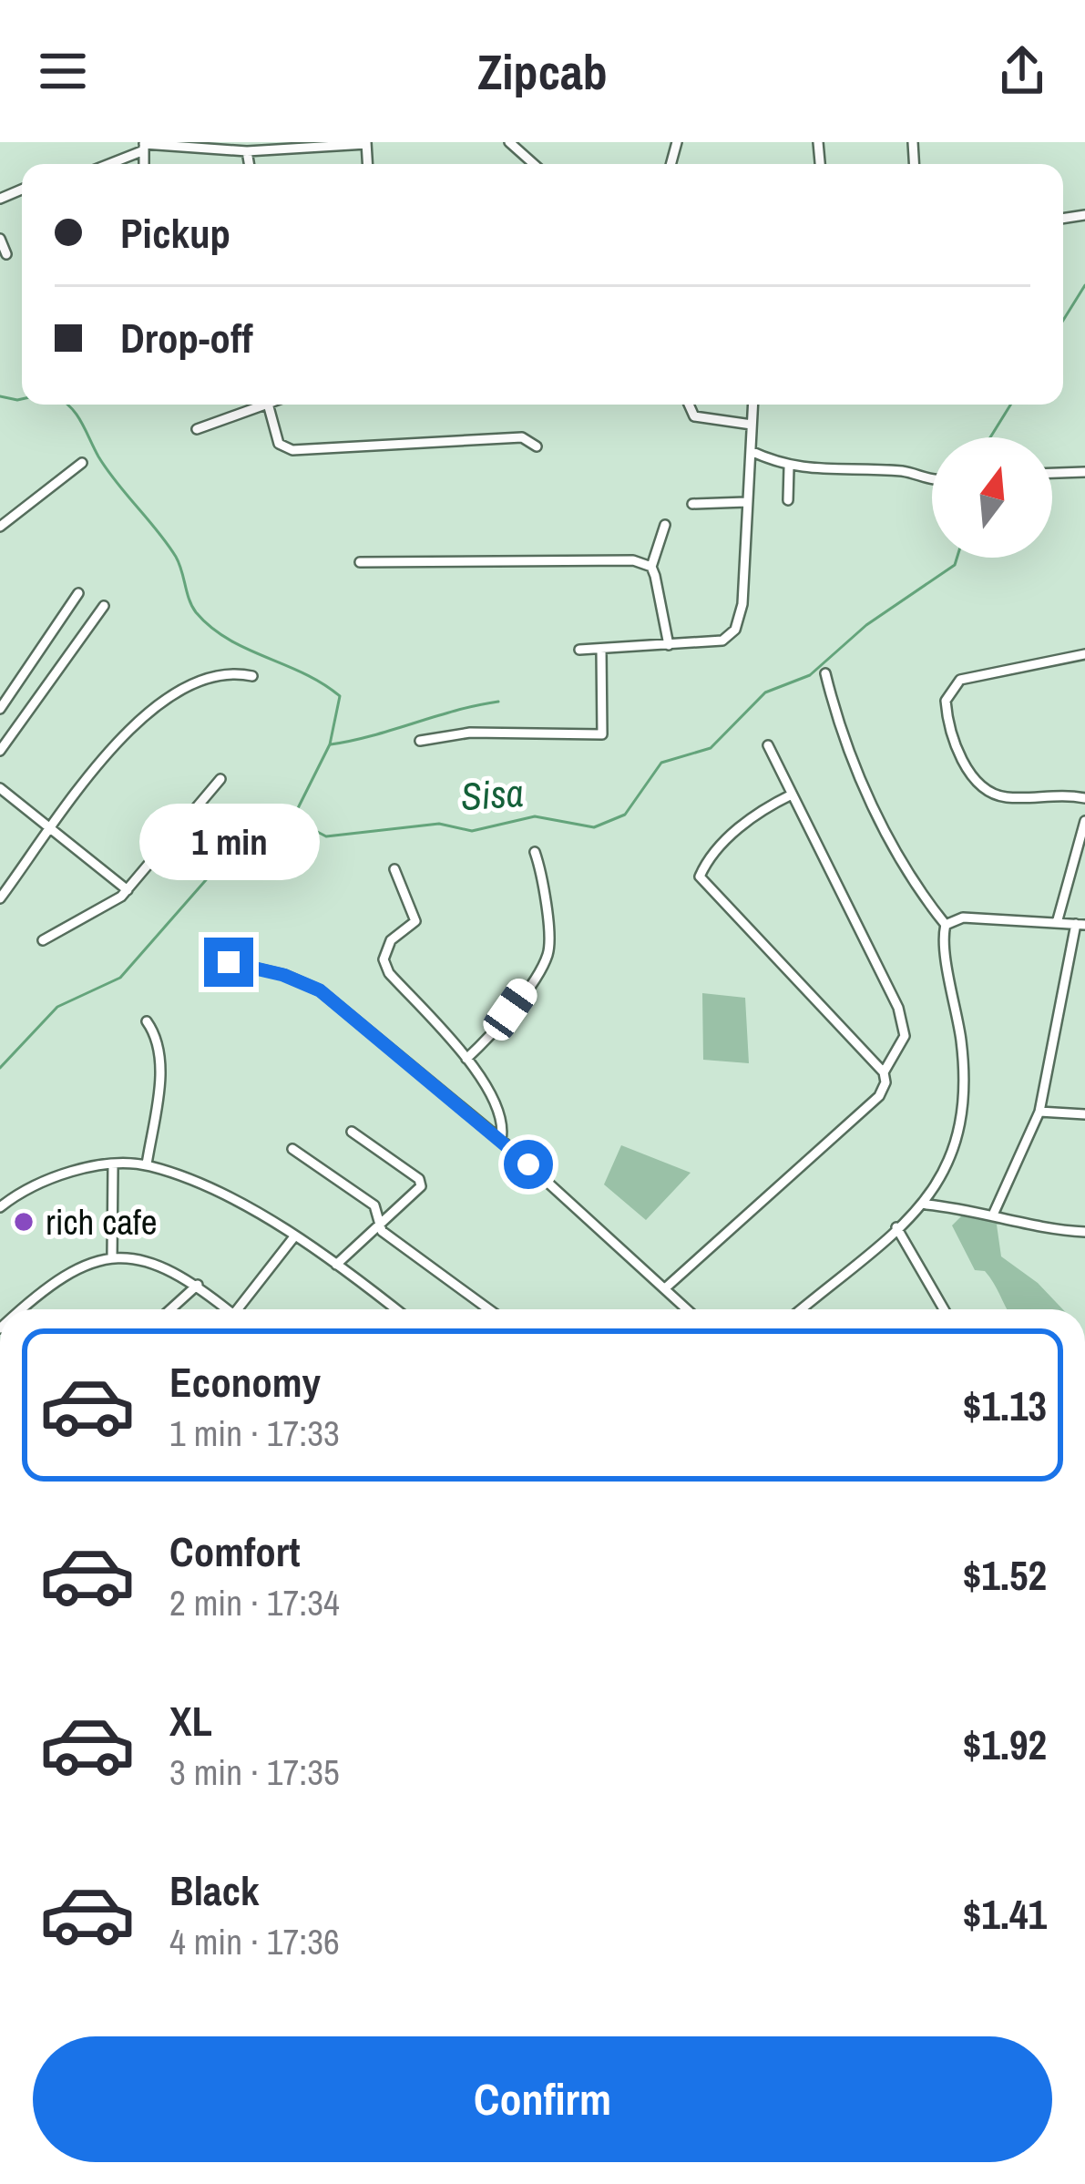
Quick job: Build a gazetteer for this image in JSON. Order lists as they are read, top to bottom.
{
  "water": ["Sisa"],
  "places": ["rich cafe"],
  "north": "top",
  "page": {
    "header": "Zipcab",
    "banner": ["Pickup", "Drop-off"],
    "bubble": "1 min",
    "list": [
      {
        "name": "Economy",
        "note": "1 min · 17:33",
        "value": "$1.13"
      },
      {
        "name": "Comfort",
        "note": "2 min · 17:34",
        "value": "$1.52"
      },
      {
        "name": "XL",
        "note": "3 min · 17:35",
        "value": "$1.92"
      },
      {
        "name": "Black",
        "note": "4 min · 17:36",
        "value": "$1.41"
      }
    ],
    "buttons": "Confirm"
  }
}
